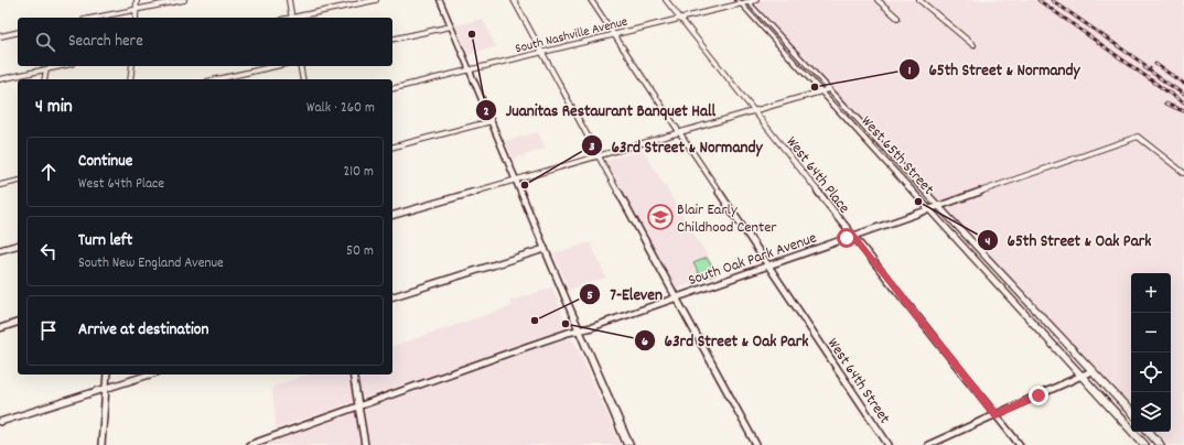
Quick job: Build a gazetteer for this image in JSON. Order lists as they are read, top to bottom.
{
  "streets": {
    "street": [
      "South Nashville Avenue",
      "West 65th Street",
      "West 64th Place",
      "South Oak Park Avenue",
      "West 64th Street"
    ]
  },
  "crossings": [
    ["South Nashville Avenue", "West 65th Street"],
    ["South Nashville Avenue", "West 64th Place"],
    ["South Nashville Avenue", "West 64th Street"],
    ["West 65th Street", "South Oak Park Avenue"],
    ["West 64th Place", "South Oak Park Avenue"],
    ["South Oak Park Avenue", "West 64th Street"]
  ],
  "places": {
    "other": [
      "Juanitas Restaurant Banquet Hall",
      "65th Street & Normandy",
      "63rd Street & Normandy",
      "65th Street & Oak Park",
      "7-Eleven",
      "63rd Street & Oak Park"
    ],
    "school or university": ["Blair Early Childhood Center"]
  },
  "page": {
    "search": "Search here",
    "heading": ["4 min", "Walk · 260 m"],
    "list": [
      ["Continue", "West 64th Place", "210 m"],
      ["Turn left", "South New England Avenue", "50 m"],
      "Arrive at destination"
    ],
    "map_buttons": ["+", "−"]
  }
}
